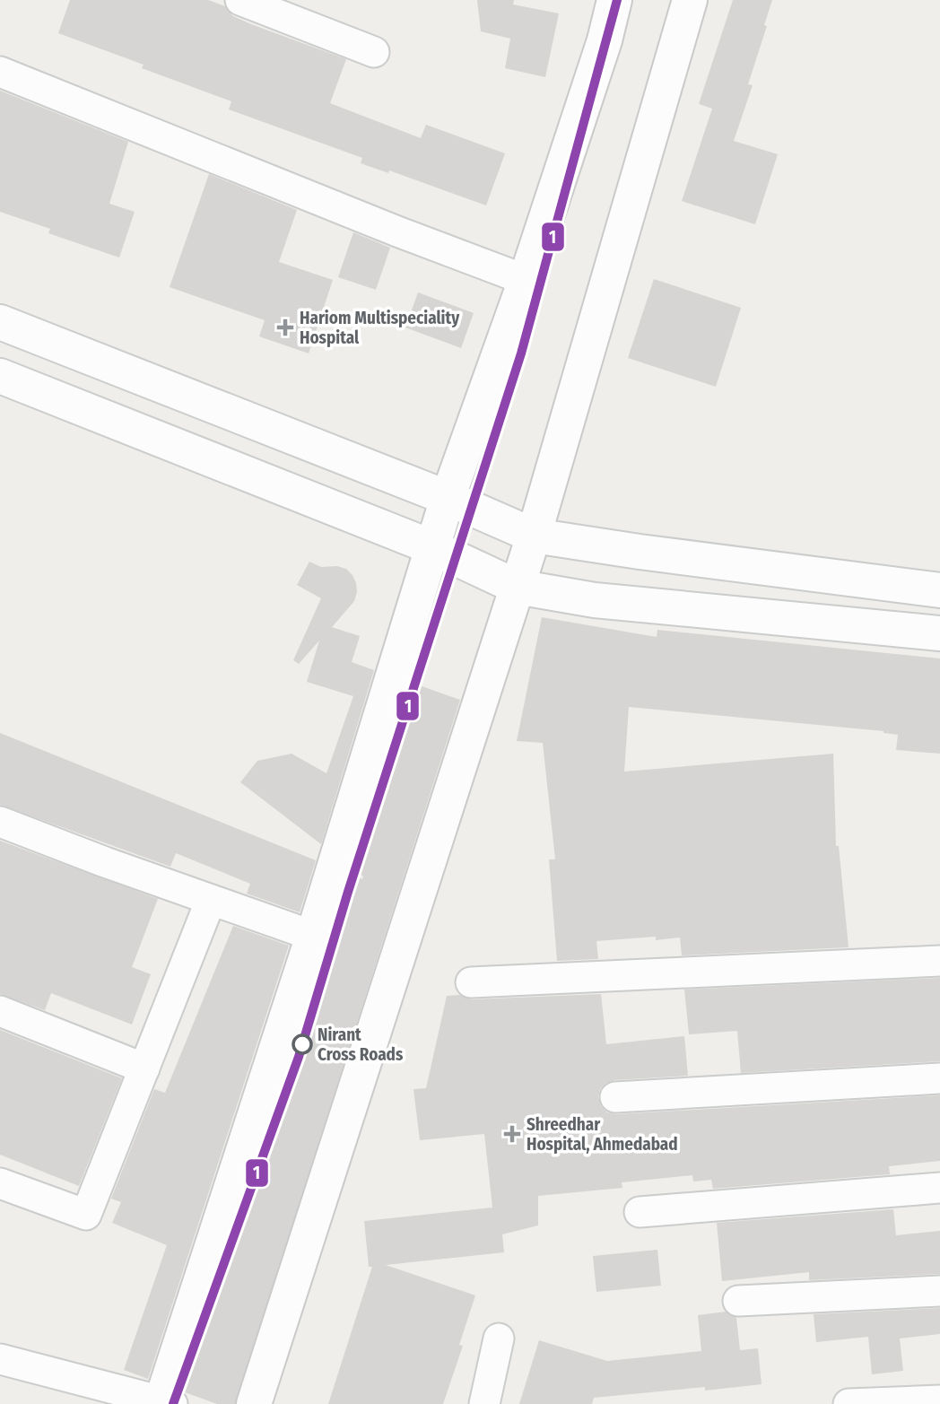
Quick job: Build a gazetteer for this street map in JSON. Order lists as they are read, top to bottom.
{
  "places": {
    "health": ["Hariom Multispeciality Hospital", "Shreedhar Hospital, Ahmedabad"],
    "other": ["Nirant Cross Roads"]
  },
  "lines": ["transit line 1"]
}
